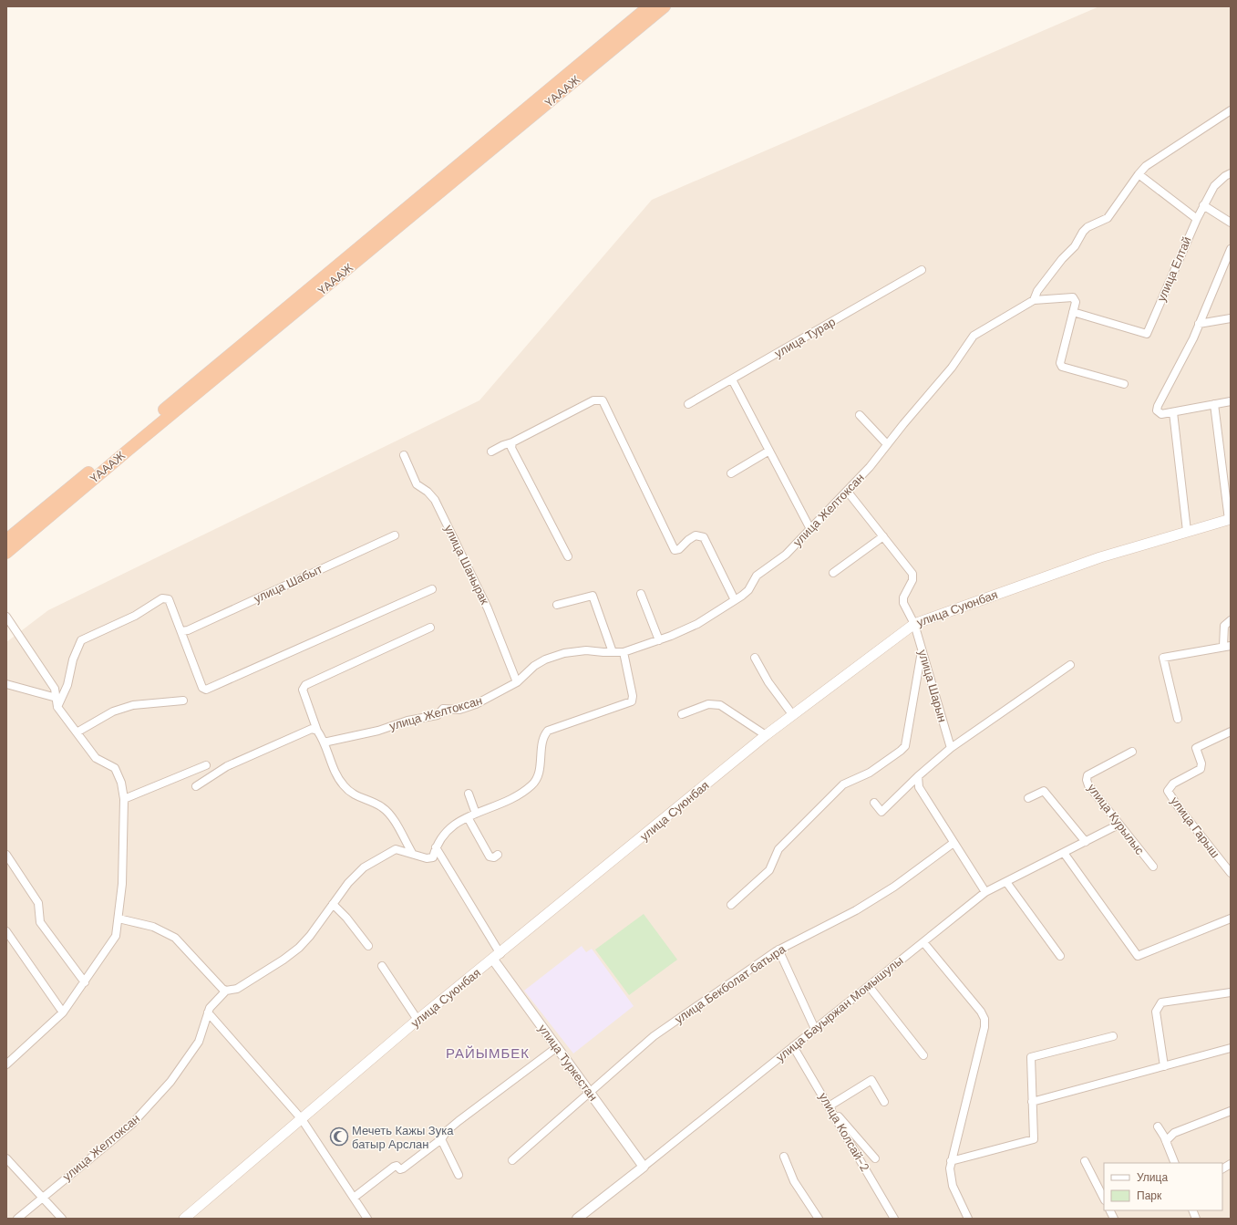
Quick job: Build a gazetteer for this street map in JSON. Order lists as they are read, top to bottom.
{
  "streets": {
    "highway": ["ҮАААЖ"],
    "main road": ["улица Суюнбая"],
    "street": [
      "улица Елтай",
      "улица Турар",
      "улица Желтоксан",
      "улица Шанырак",
      "улица Шабыт",
      "улица Шарын",
      "улица Курылыс",
      "улица Гарыш",
      "улица Бекболат батыра",
      "улица Бауыржан Момышулы",
      "улица Туркестан",
      "улица Колсай-2"
    ]
  },
  "crossings": [
    ["улица Желтоксан", "улица Шанырак"],
    ["улица Суюнбая", "улица Шарын"],
    ["улица Суюнбая", "улица Туркестан"],
    ["улица Курылыс", "улица Бауыржан Момышулы"],
    ["улица Бекболат батыра", "улица Туркестан"],
    ["улица Бауыржан Момышулы", "улица Туркестан"],
    ["улица Бауыржан Момышулы", "улица Колсай-2"]
  ],
  "districts": ["РАЙЫМБЕК"],
  "places": {
    "mosque": ["Мечеть Кажы Зука батыр Арслан"]
  },
  "legend": ["Улица", "Парк"]
}
